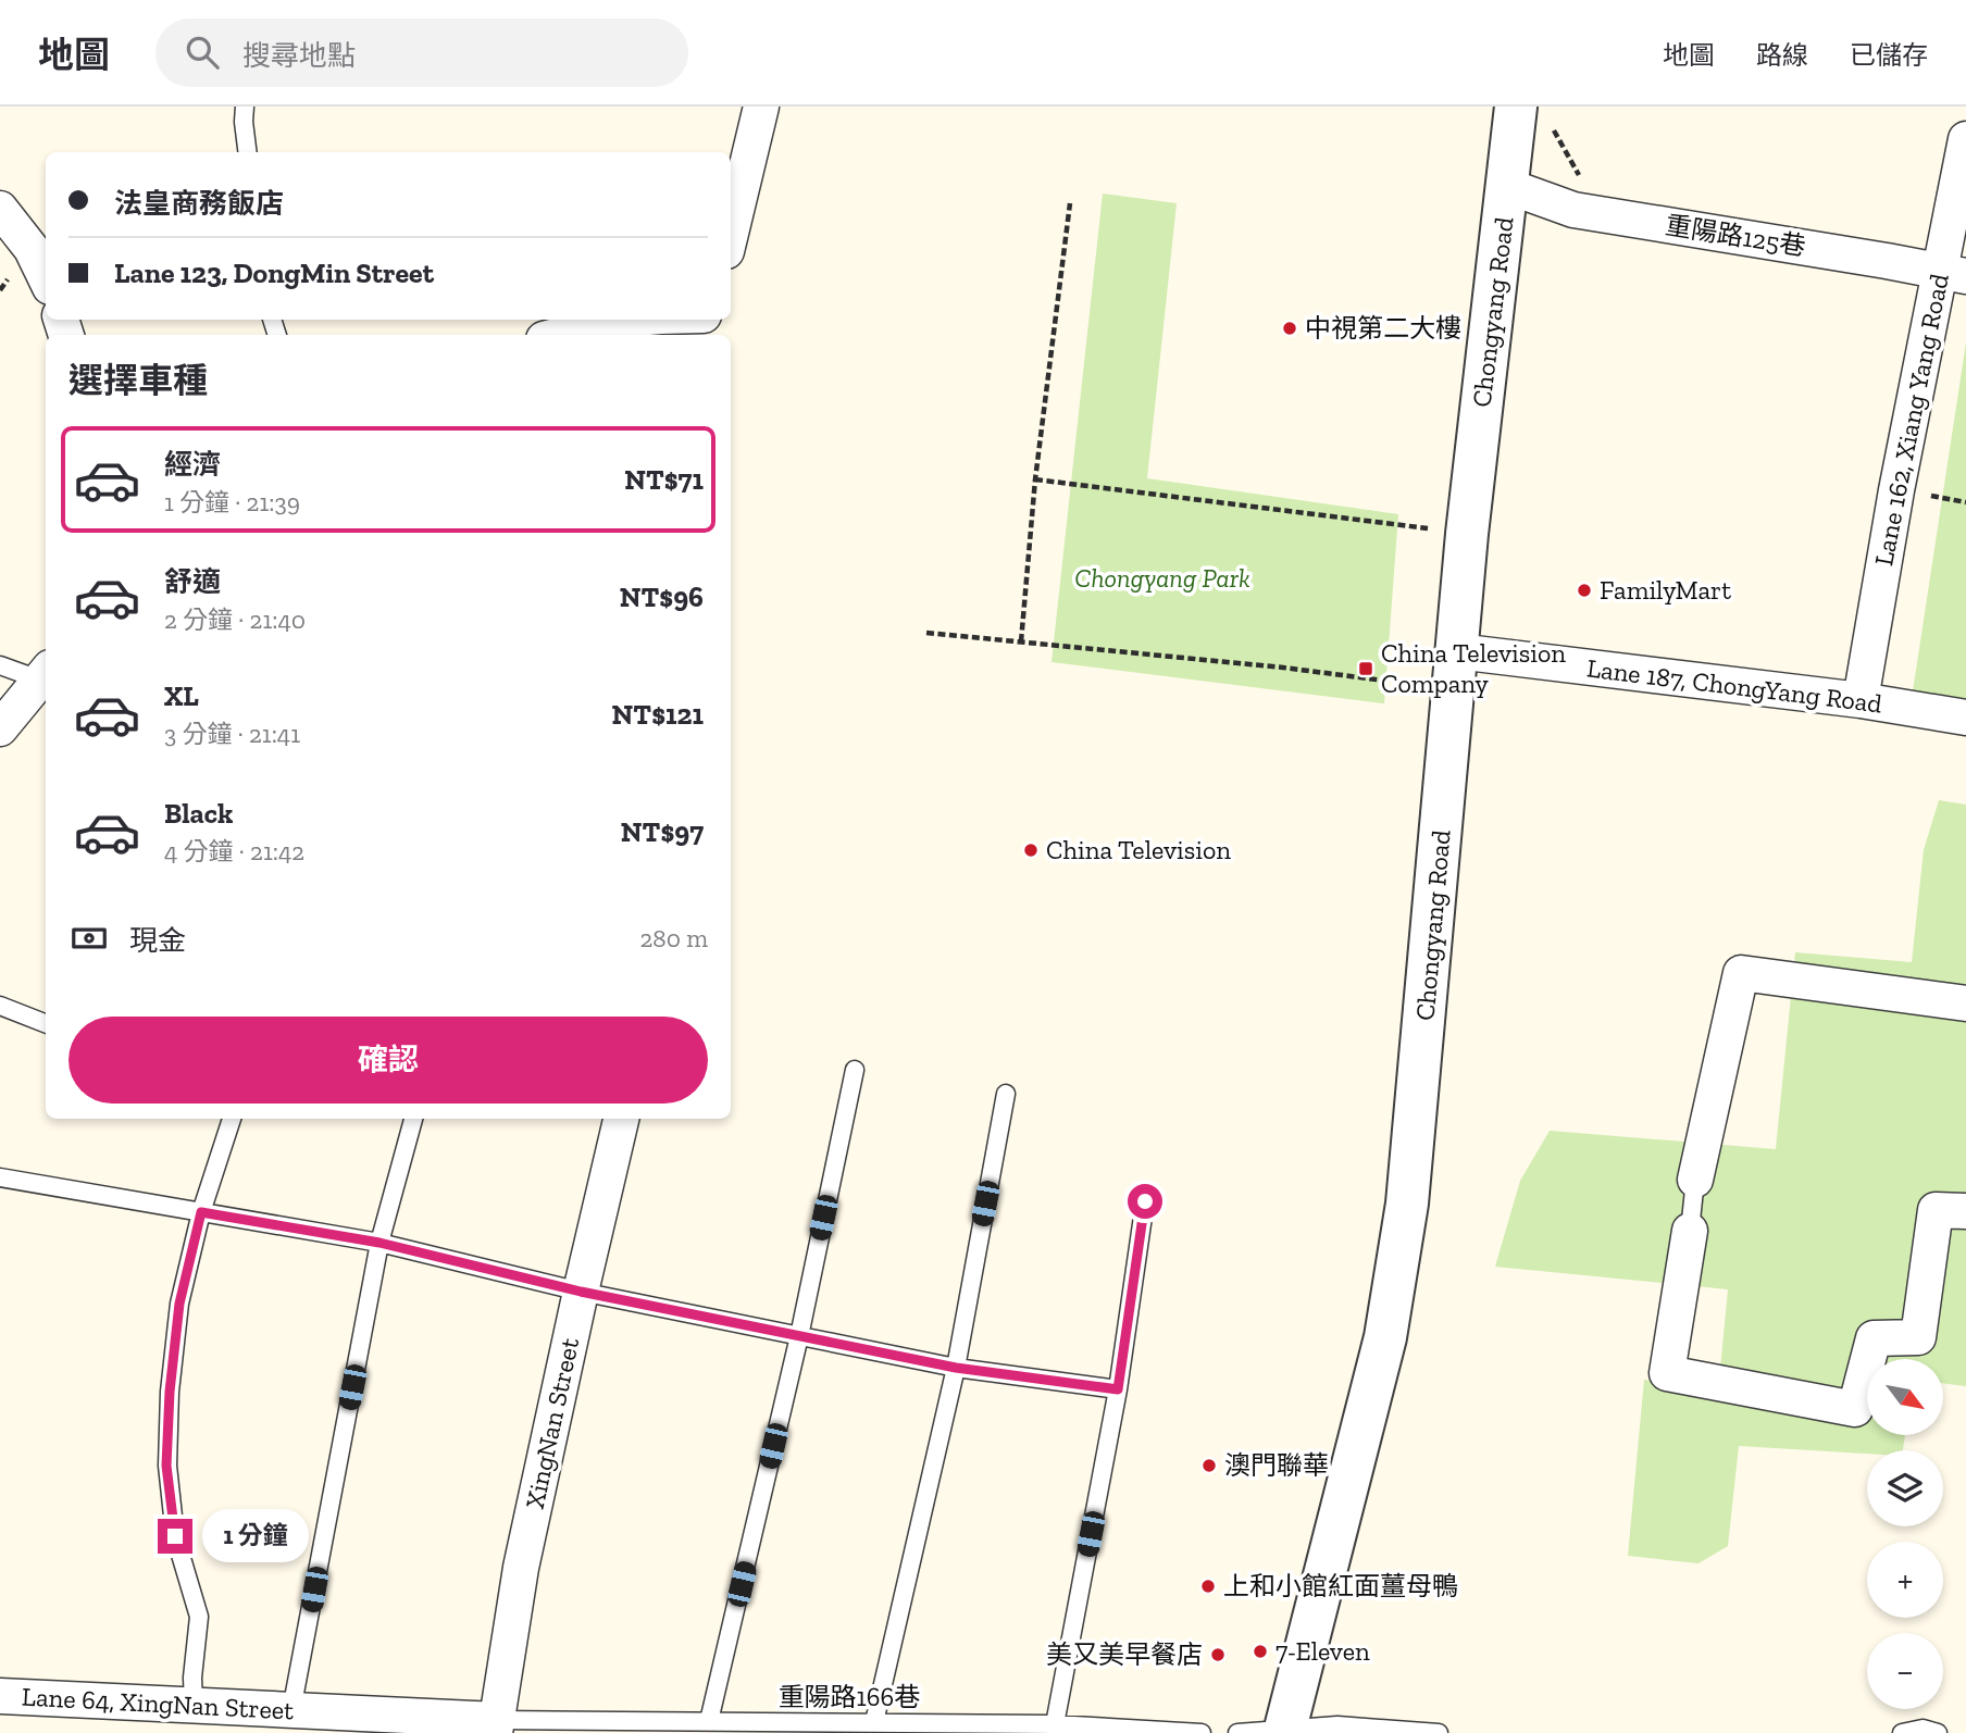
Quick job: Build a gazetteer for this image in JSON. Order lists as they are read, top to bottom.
{
  "streets": {
    "street": [
      "重陽路125巷",
      "Chongyang Road",
      "Lane 162, Xiang Yang Road",
      "Lane 187, ChongYang Road",
      "XingNan Street",
      "Lane 64, XingNan Street"
    ],
    "lane": ["重陽路166巷"]
  },
  "crossings": [
    ["重陽路125巷", "Chongyang Road"],
    ["重陽路125巷", "Lane 162, Xiang Yang Road"],
    ["Chongyang Road", "Lane 187, ChongYang Road"],
    ["Lane 162, Xiang Yang Road", "Lane 187, ChongYang Road"],
    ["XingNan Street", "重陽路166巷"],
    ["XingNan Street", "Lane 64, XingNan Street"],
    ["重陽路166巷", "Lane 64, XingNan Street"]
  ],
  "parks": ["Chongyang Park"],
  "places": {
    "other": [
      "中視第二大樓",
      "FamilyMart",
      "China Television",
      "澳門聯華",
      "上和小館紅面薑母鴨",
      "7-Eleven",
      "美又美早餐店"
    ],
    "transit": ["China Television Company"]
  },
  "north": "bottom right",
  "page": {
    "header": "地圖",
    "search": "搜尋地點",
    "nav": ["地圖", "路線", "已儲存"],
    "banner": ["法皇商務飯店", "Lane 123, DongMin Street"],
    "heading": "選擇車種",
    "list": [
      {
        "name": "經濟",
        "note": "1 分鐘 · 21:39",
        "value": "NT$71"
      },
      {
        "name": "舒適",
        "note": "2 分鐘 · 21:40",
        "value": "NT$96"
      },
      {
        "name": "XL",
        "note": "3 分鐘 · 21:41",
        "value": "NT$121"
      },
      {
        "name": "Black",
        "note": "4 分鐘 · 21:42",
        "value": "NT$97"
      }
    ],
    "pay": ["現金", "280 m"],
    "buttons": "確認",
    "map_buttons": ["+", "−"],
    "bubble": "1 分鐘"
  }
}
